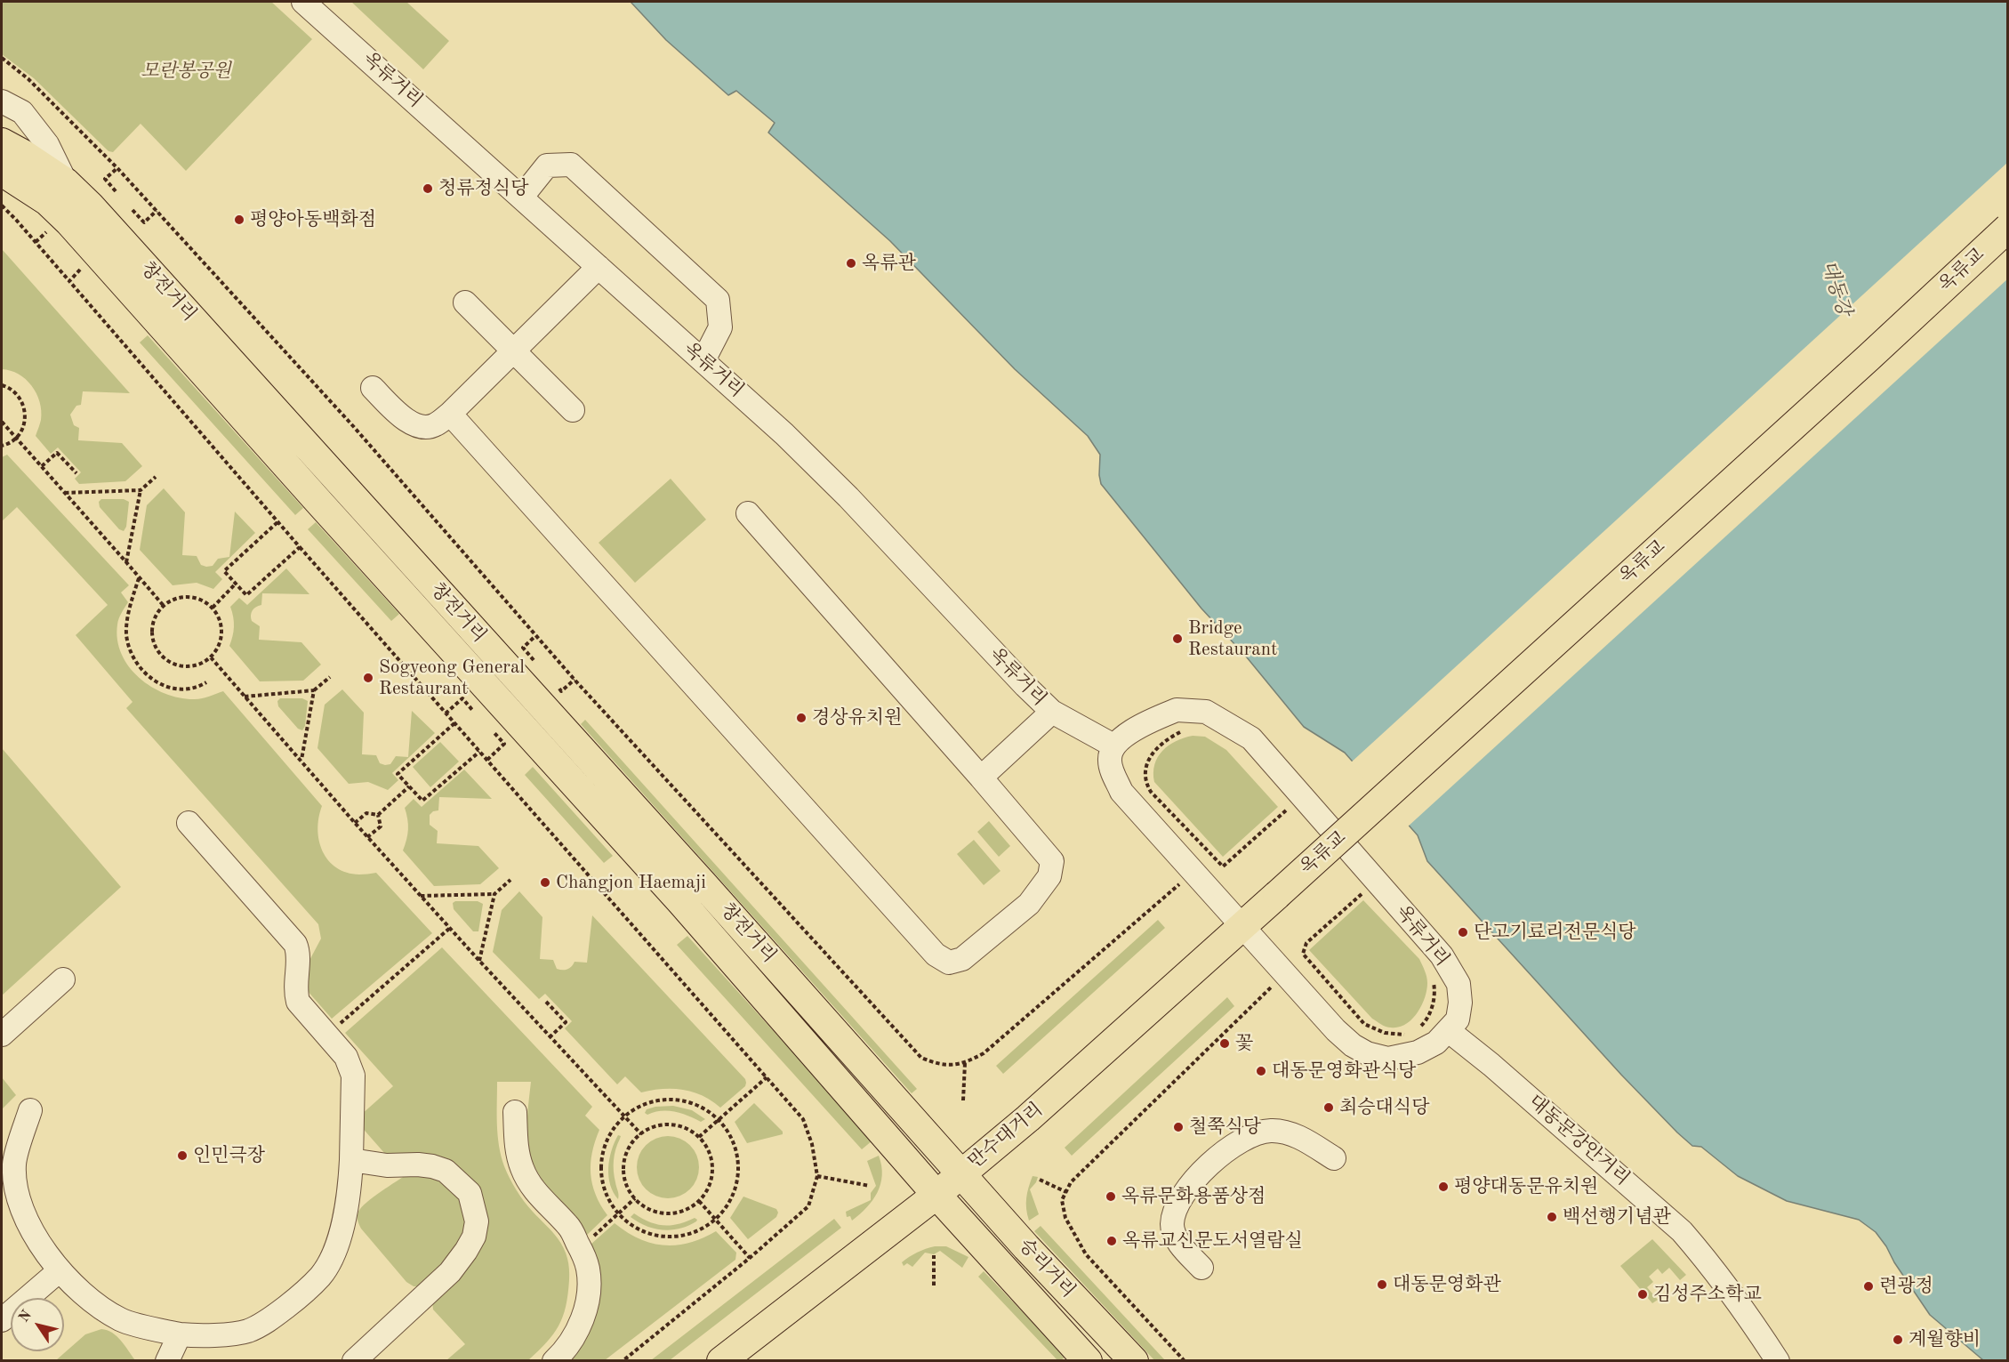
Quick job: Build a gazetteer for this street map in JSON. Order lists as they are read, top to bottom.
{
  "streets": {
    "main road": [
      "옥류교",
      "창전거리",
      "만수대거리",
      "승리거리"
    ],
    "street": ["옥류거리", "대동문강안거리"]
  },
  "crossings": [
    ["옥류거리", "만수대거리"],
    ["옥류거리", "대동문강안거리"],
    ["옥류교", "만수대거리"],
    ["창전거리", "만수대거리"],
    ["창전거리", "승리거리"],
    ["만수대거리", "승리거리"]
  ],
  "water": ["대동강"],
  "parks": ["모란봉공원"],
  "places": [
    "청류정식당",
    "평양아동백화점",
    "옥류관",
    "Bridge Restaurant",
    "Sogyeong General Restaurant",
    "경상유치원",
    "Changjon Haemaji",
    "단고기료리전문식당",
    "꽃",
    "대동문영화관식당",
    "최승대식당",
    "철쭉식당",
    "인민극장",
    "평양대동문유치원",
    "옥류문화용품상점",
    "백선행기념관",
    "옥류교신문도서열람실",
    "대동문영화관",
    "련광정",
    "김성주소학교",
    "계월향비"
  ],
  "north": "top left"
}
